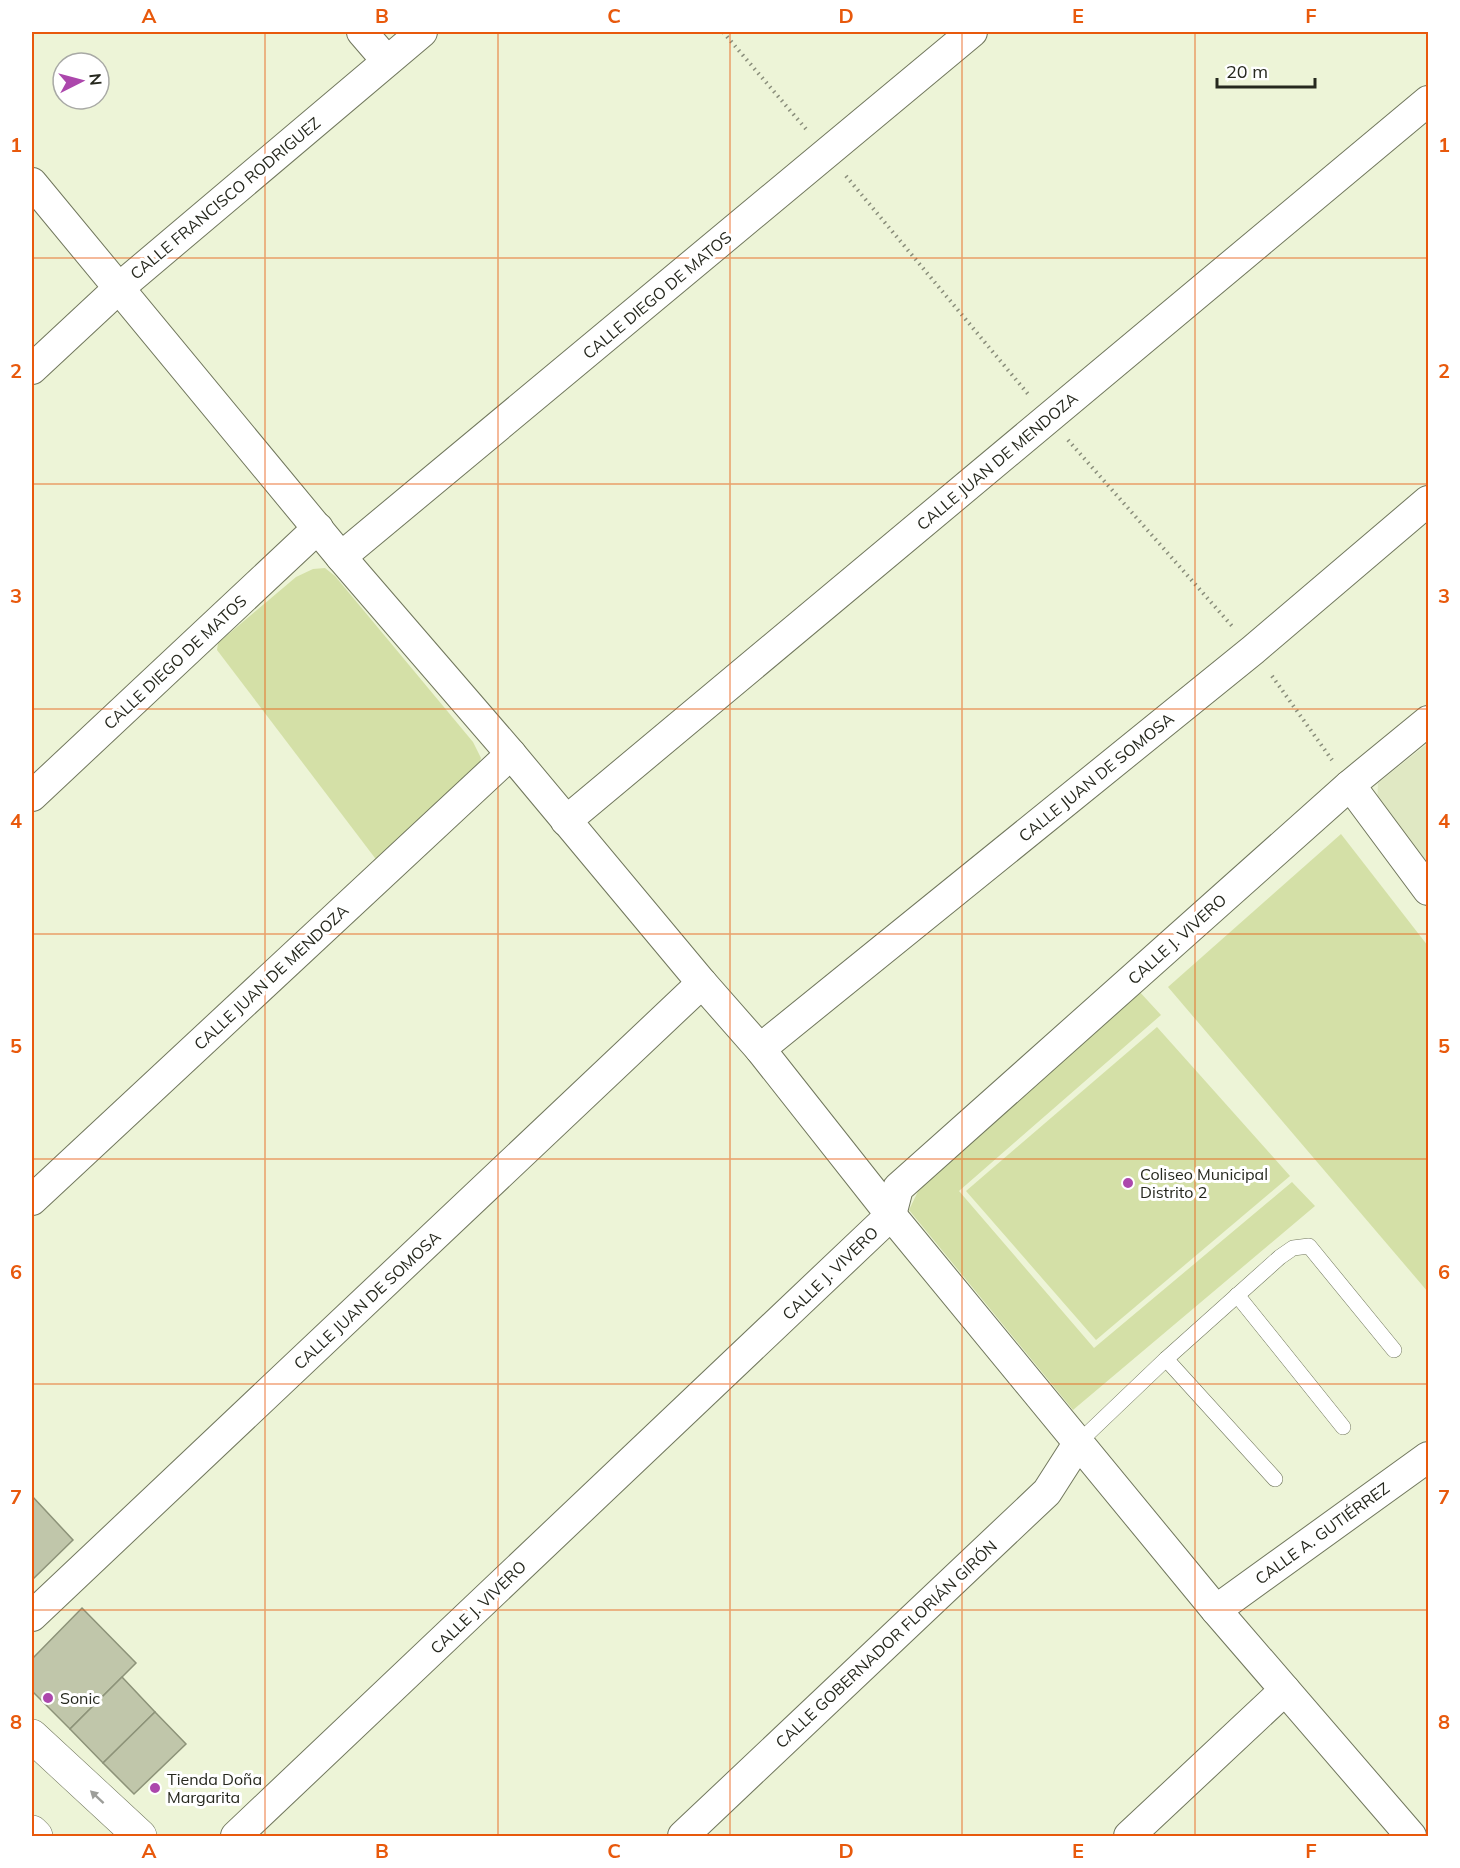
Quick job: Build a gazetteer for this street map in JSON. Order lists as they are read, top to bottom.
{
  "streets": {
    "street": [
      "CALLE FRANCISCO RODRIGUEZ",
      "CALLE DIEGO DE MATOS",
      "CALLE JUAN DE MENDOZA",
      "CALLE JUAN DE SOMOSA",
      "CALLE J. VIVERO",
      "CALLE A. GUTIÉRREZ",
      "CALLE GOBERNADOR FLORIÁN GIRÓN"
    ]
  },
  "places": ["Coliseo Municipal Distrito 2", "Sonic", "Tienda Doña Margarita"],
  "scale_bar": "20 m",
  "north": "right",
  "grid": {
    "columns": [
      "A",
      "B",
      "C",
      "D",
      "E",
      "F"
    ],
    "rows": [
      "1",
      "2",
      "3",
      "4",
      "5",
      "6",
      "7",
      "8"
    ]
  }
}
